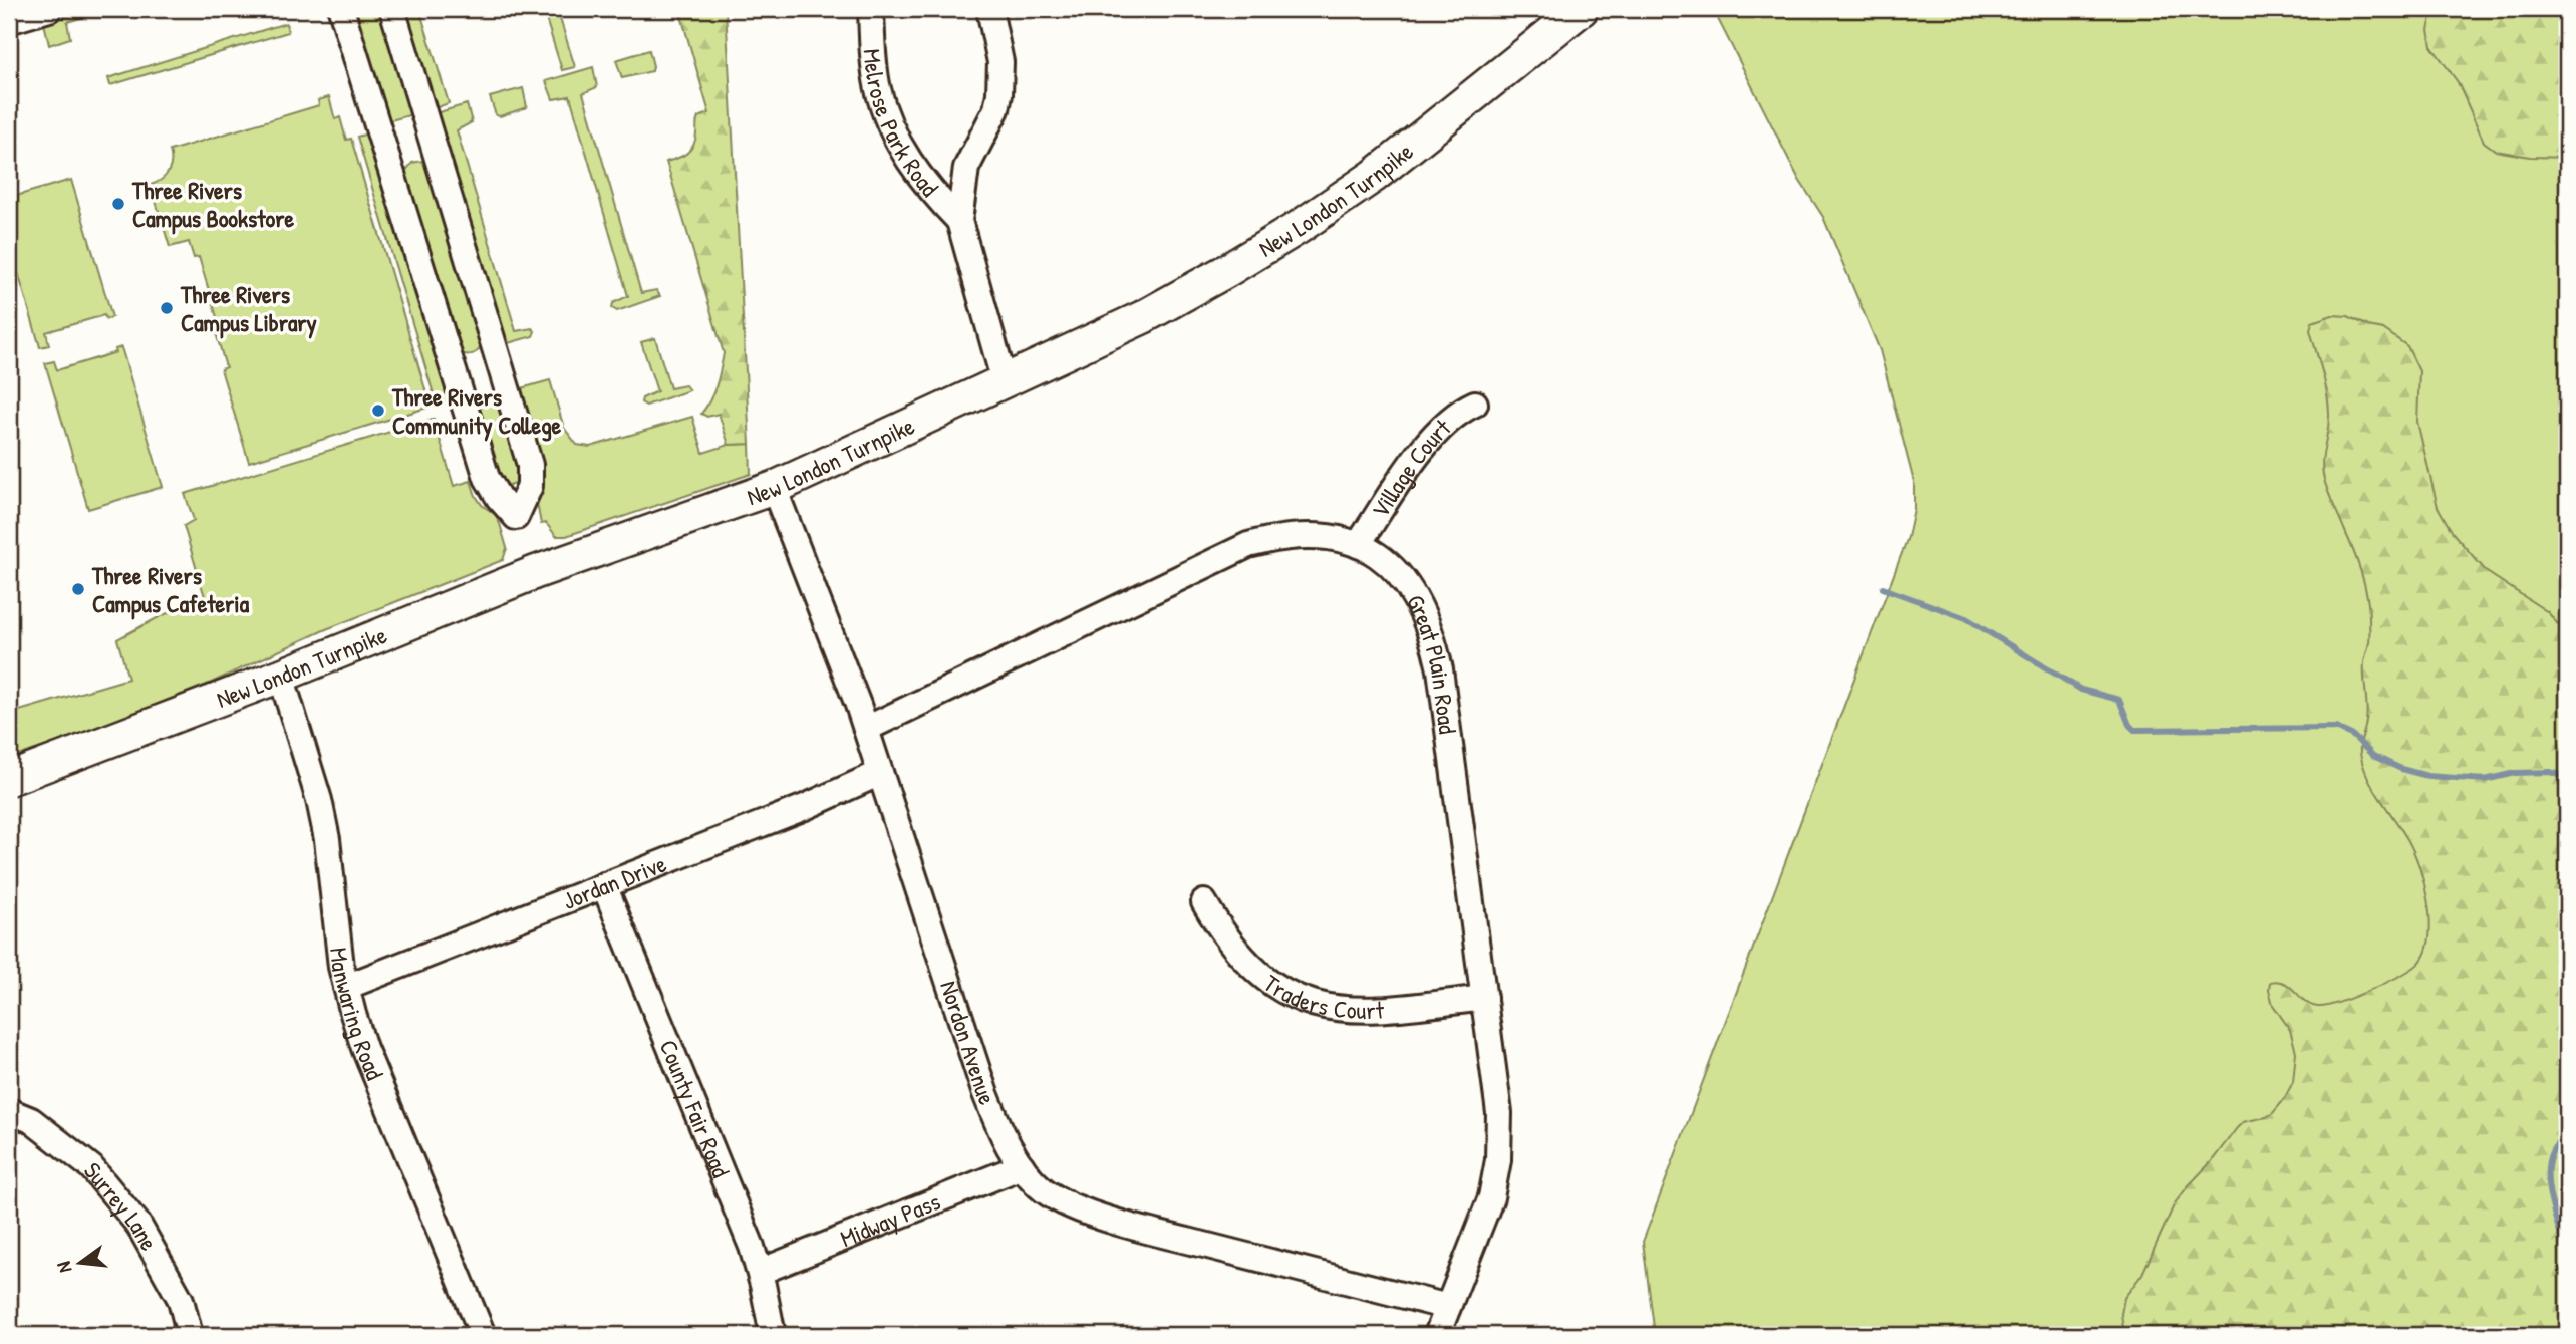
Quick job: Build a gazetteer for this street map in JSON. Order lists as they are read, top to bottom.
{
  "streets": {
    "main road": ["New London Turnpike"],
    "street": [
      "Melrose Park Road",
      "Village Court",
      "Great Plain Road",
      "Jordan Drive",
      "Traders Court",
      "Manwaring Road",
      "Nordon Avenue",
      "County Fair Road",
      "Surrey Lane",
      "Midway Pass"
    ]
  },
  "crossings": [
    ["Melrose Park Road", "New London Turnpike"],
    ["New London Turnpike", "Manwaring Road"],
    ["New London Turnpike", "Nordon Avenue"],
    ["Village Court", "Great Plain Road"],
    ["Great Plain Road", "Traders Court"],
    ["Great Plain Road", "Nordon Avenue"],
    ["Jordan Drive", "Manwaring Road"],
    ["Jordan Drive", "Nordon Avenue"],
    ["Jordan Drive", "County Fair Road"],
    ["Nordon Avenue", "Midway Pass"],
    ["County Fair Road", "Midway Pass"]
  ],
  "places": [
    "Three Rivers Campus Bookstore",
    "Three Rivers Campus Library",
    "Three Rivers Community College",
    "Three Rivers Campus Cafeteria"
  ],
  "north": "left"
}
